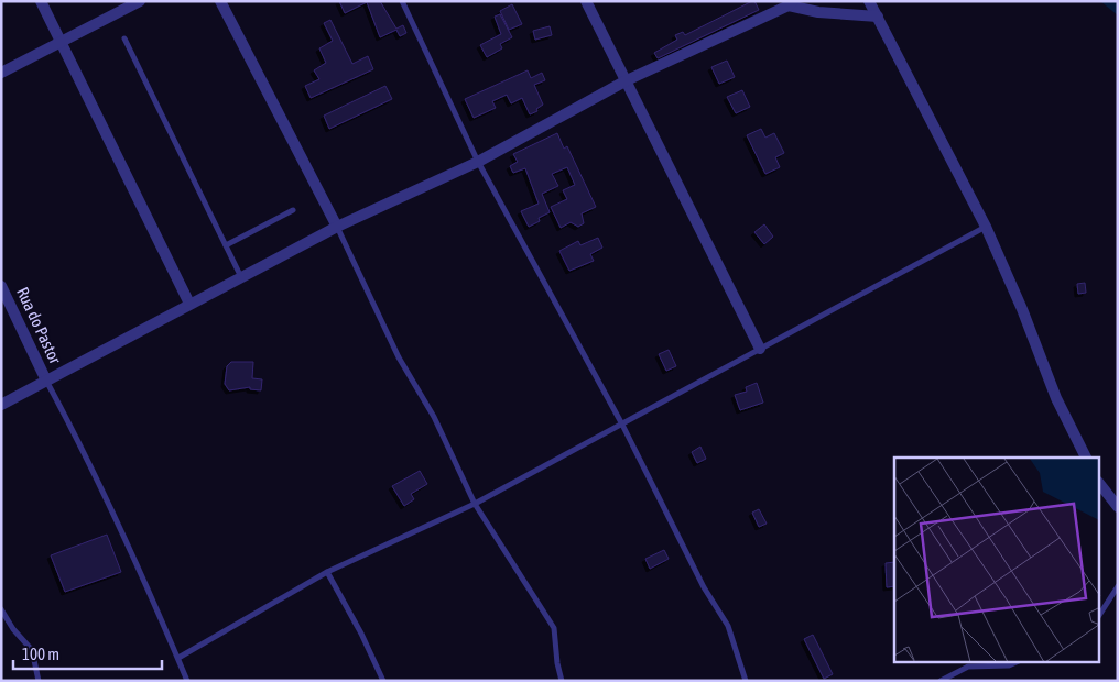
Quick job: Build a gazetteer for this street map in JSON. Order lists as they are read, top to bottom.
{
  "streets": {
    "street": ["Rua do Pastor"]
  },
  "scale_bar": "100 m"
}
